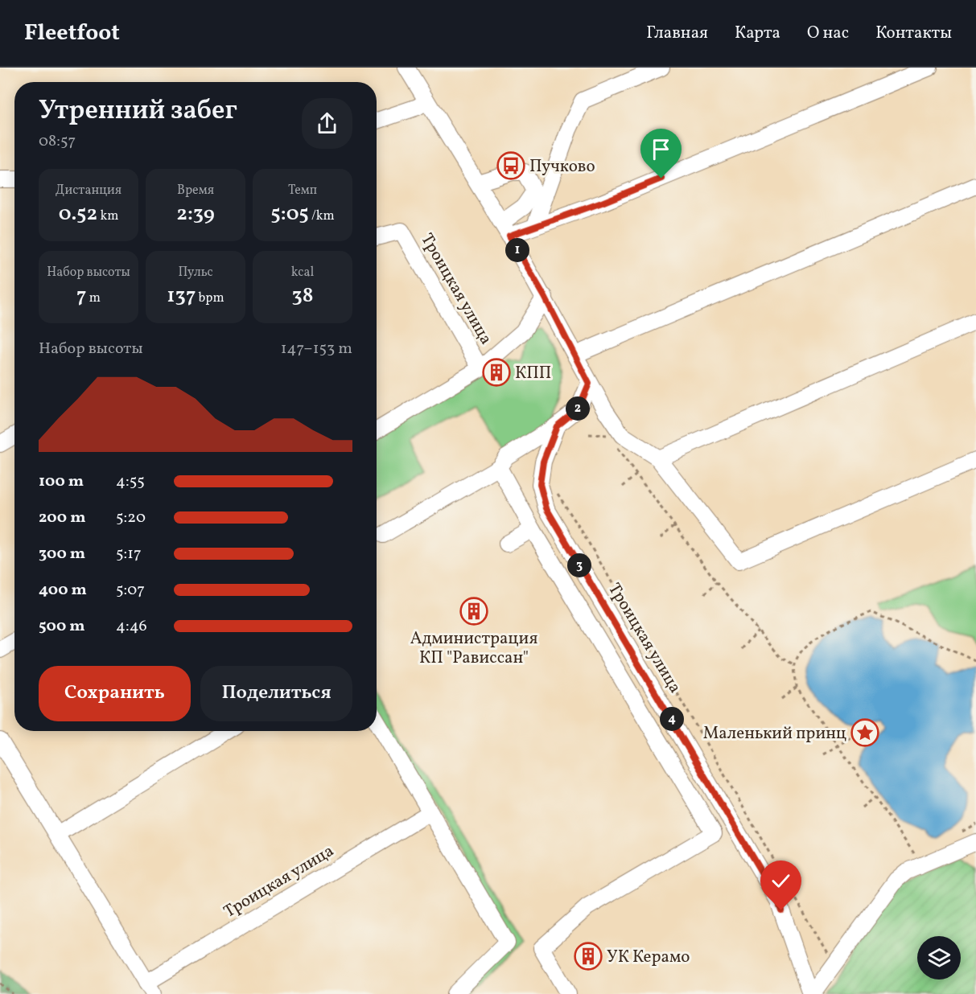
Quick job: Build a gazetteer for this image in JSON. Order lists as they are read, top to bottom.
{
  "streets": {
    "street": ["Троицкая улица"]
  },
  "places": {
    "bus stop": ["Пучково"],
    "building": ["КПП", "Администрация КП \"Рависсан\"", "УК Керамо"],
    "place": ["Маленький принц"]
  },
  "page": {
    "header": "Fleetfoot",
    "nav": [
      "Главная",
      "Карта",
      "О нас",
      "Контакты"
    ],
    "heading": ["Утренний забег", "08:57"],
    "stats": [
      ["Дистанция", "0.52 km"],
      ["Время", "2:39"],
      ["Темп", "5:05 /km"],
      ["Набор высоты", "7 m"],
      ["Пульс", "137 bpm"],
      ["kcal", "38"]
    ],
    "pins": [
      "1",
      "2",
      "3",
      "4"
    ],
    "chart": ["Набор высоты", "147–153 m"],
    "list": [
      {
        "name": "100 m",
        "note": "4:55"
      },
      {
        "name": "200 m",
        "note": "5:20"
      },
      {
        "name": "300 m",
        "note": "5:17"
      },
      {
        "name": "400 m",
        "note": "5:07"
      },
      {
        "name": "500 m",
        "note": "4:46"
      }
    ],
    "buttons": ["Сохранить", "Поделиться"]
  }
}
